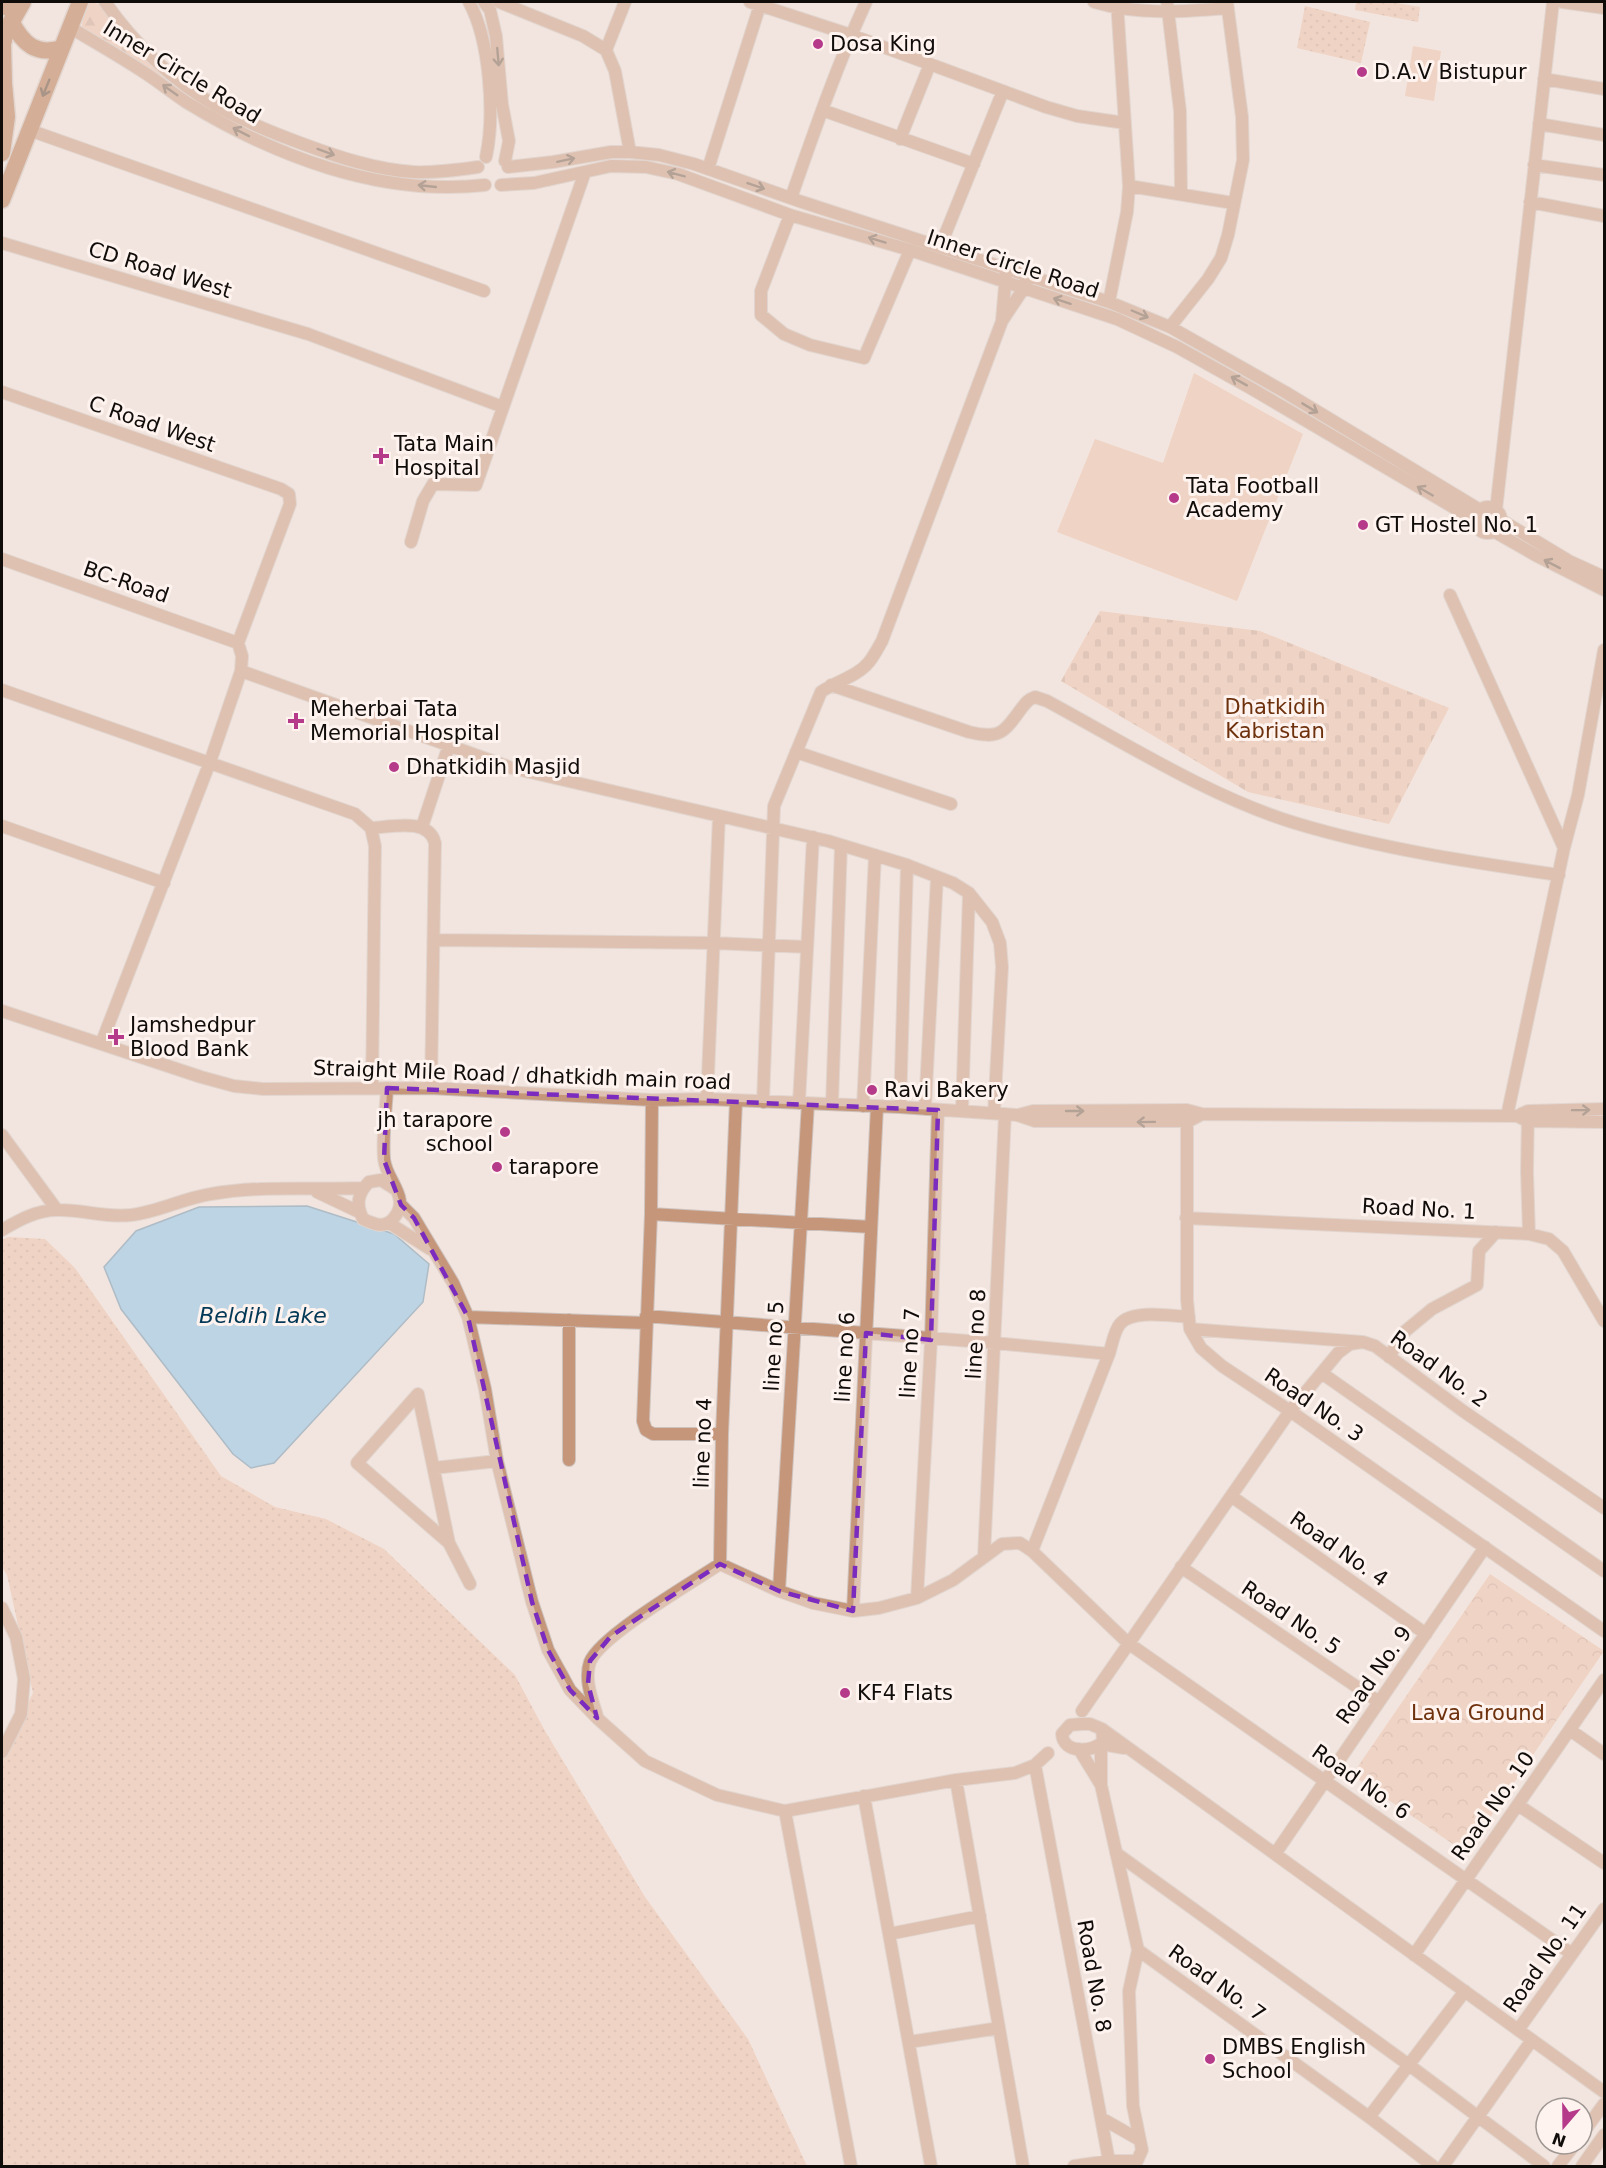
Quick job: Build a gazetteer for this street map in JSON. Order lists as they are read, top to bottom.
{
  "streets": {
    "street": [
      "Inner Circle Road",
      "CD Road West",
      "C Road West",
      "BC-Road",
      "Straight Mile Road / dhatkidh main road",
      "Road No. 1",
      "line no 8",
      "line no 5",
      "line no 7",
      "line no 6",
      "Road No. 2",
      "Road No. 3",
      "line no 4",
      "Road No. 4",
      "Road No. 5",
      "Road No. 9",
      "Road No. 6",
      "Road No. 10",
      "Road No. 11",
      "Road No. 8",
      "Road No. 7"
    ]
  },
  "crossings": [
    ["C Road West", "BC-Road"],
    ["Straight Mile Road / dhatkidh main road", "line no 8"],
    ["Straight Mile Road / dhatkidh main road", "line no 5"],
    ["Straight Mile Road / dhatkidh main road", "line no 7"],
    ["Straight Mile Road / dhatkidh main road", "line no 6"],
    ["Straight Mile Road / dhatkidh main road", "line no 4"],
    ["Road No. 2", "Road No. 3"],
    ["Road No. 2", "Road No. 6"],
    ["Road No. 3", "Road No. 9"],
    ["Road No. 4", "Road No. 9"],
    ["Road No. 5", "Road No. 9"],
    ["Road No. 9", "Road No. 6"],
    ["Road No. 6", "Road No. 10"],
    ["Road No. 6", "Road No. 11"]
  ],
  "water": ["Beldih Lake"],
  "parks": ["Dhatkidih Kabristan", "Lava Ground"],
  "places": {
    "other": [
      "Dosa King",
      "D.A.V Bistupur",
      "Tata Football Academy",
      "GT Hostel No. 1",
      "Dhatkidih Masjid",
      "Ravi Bakery",
      "jh tarapore school",
      "tarapore",
      "KF4 Flats",
      "DMBS English School"
    ],
    "health": ["Tata Main Hospital", "Meherbai Tata Memorial Hospital", "Jamshedpur Blood Bank"]
  },
  "north": "bottom"
}
